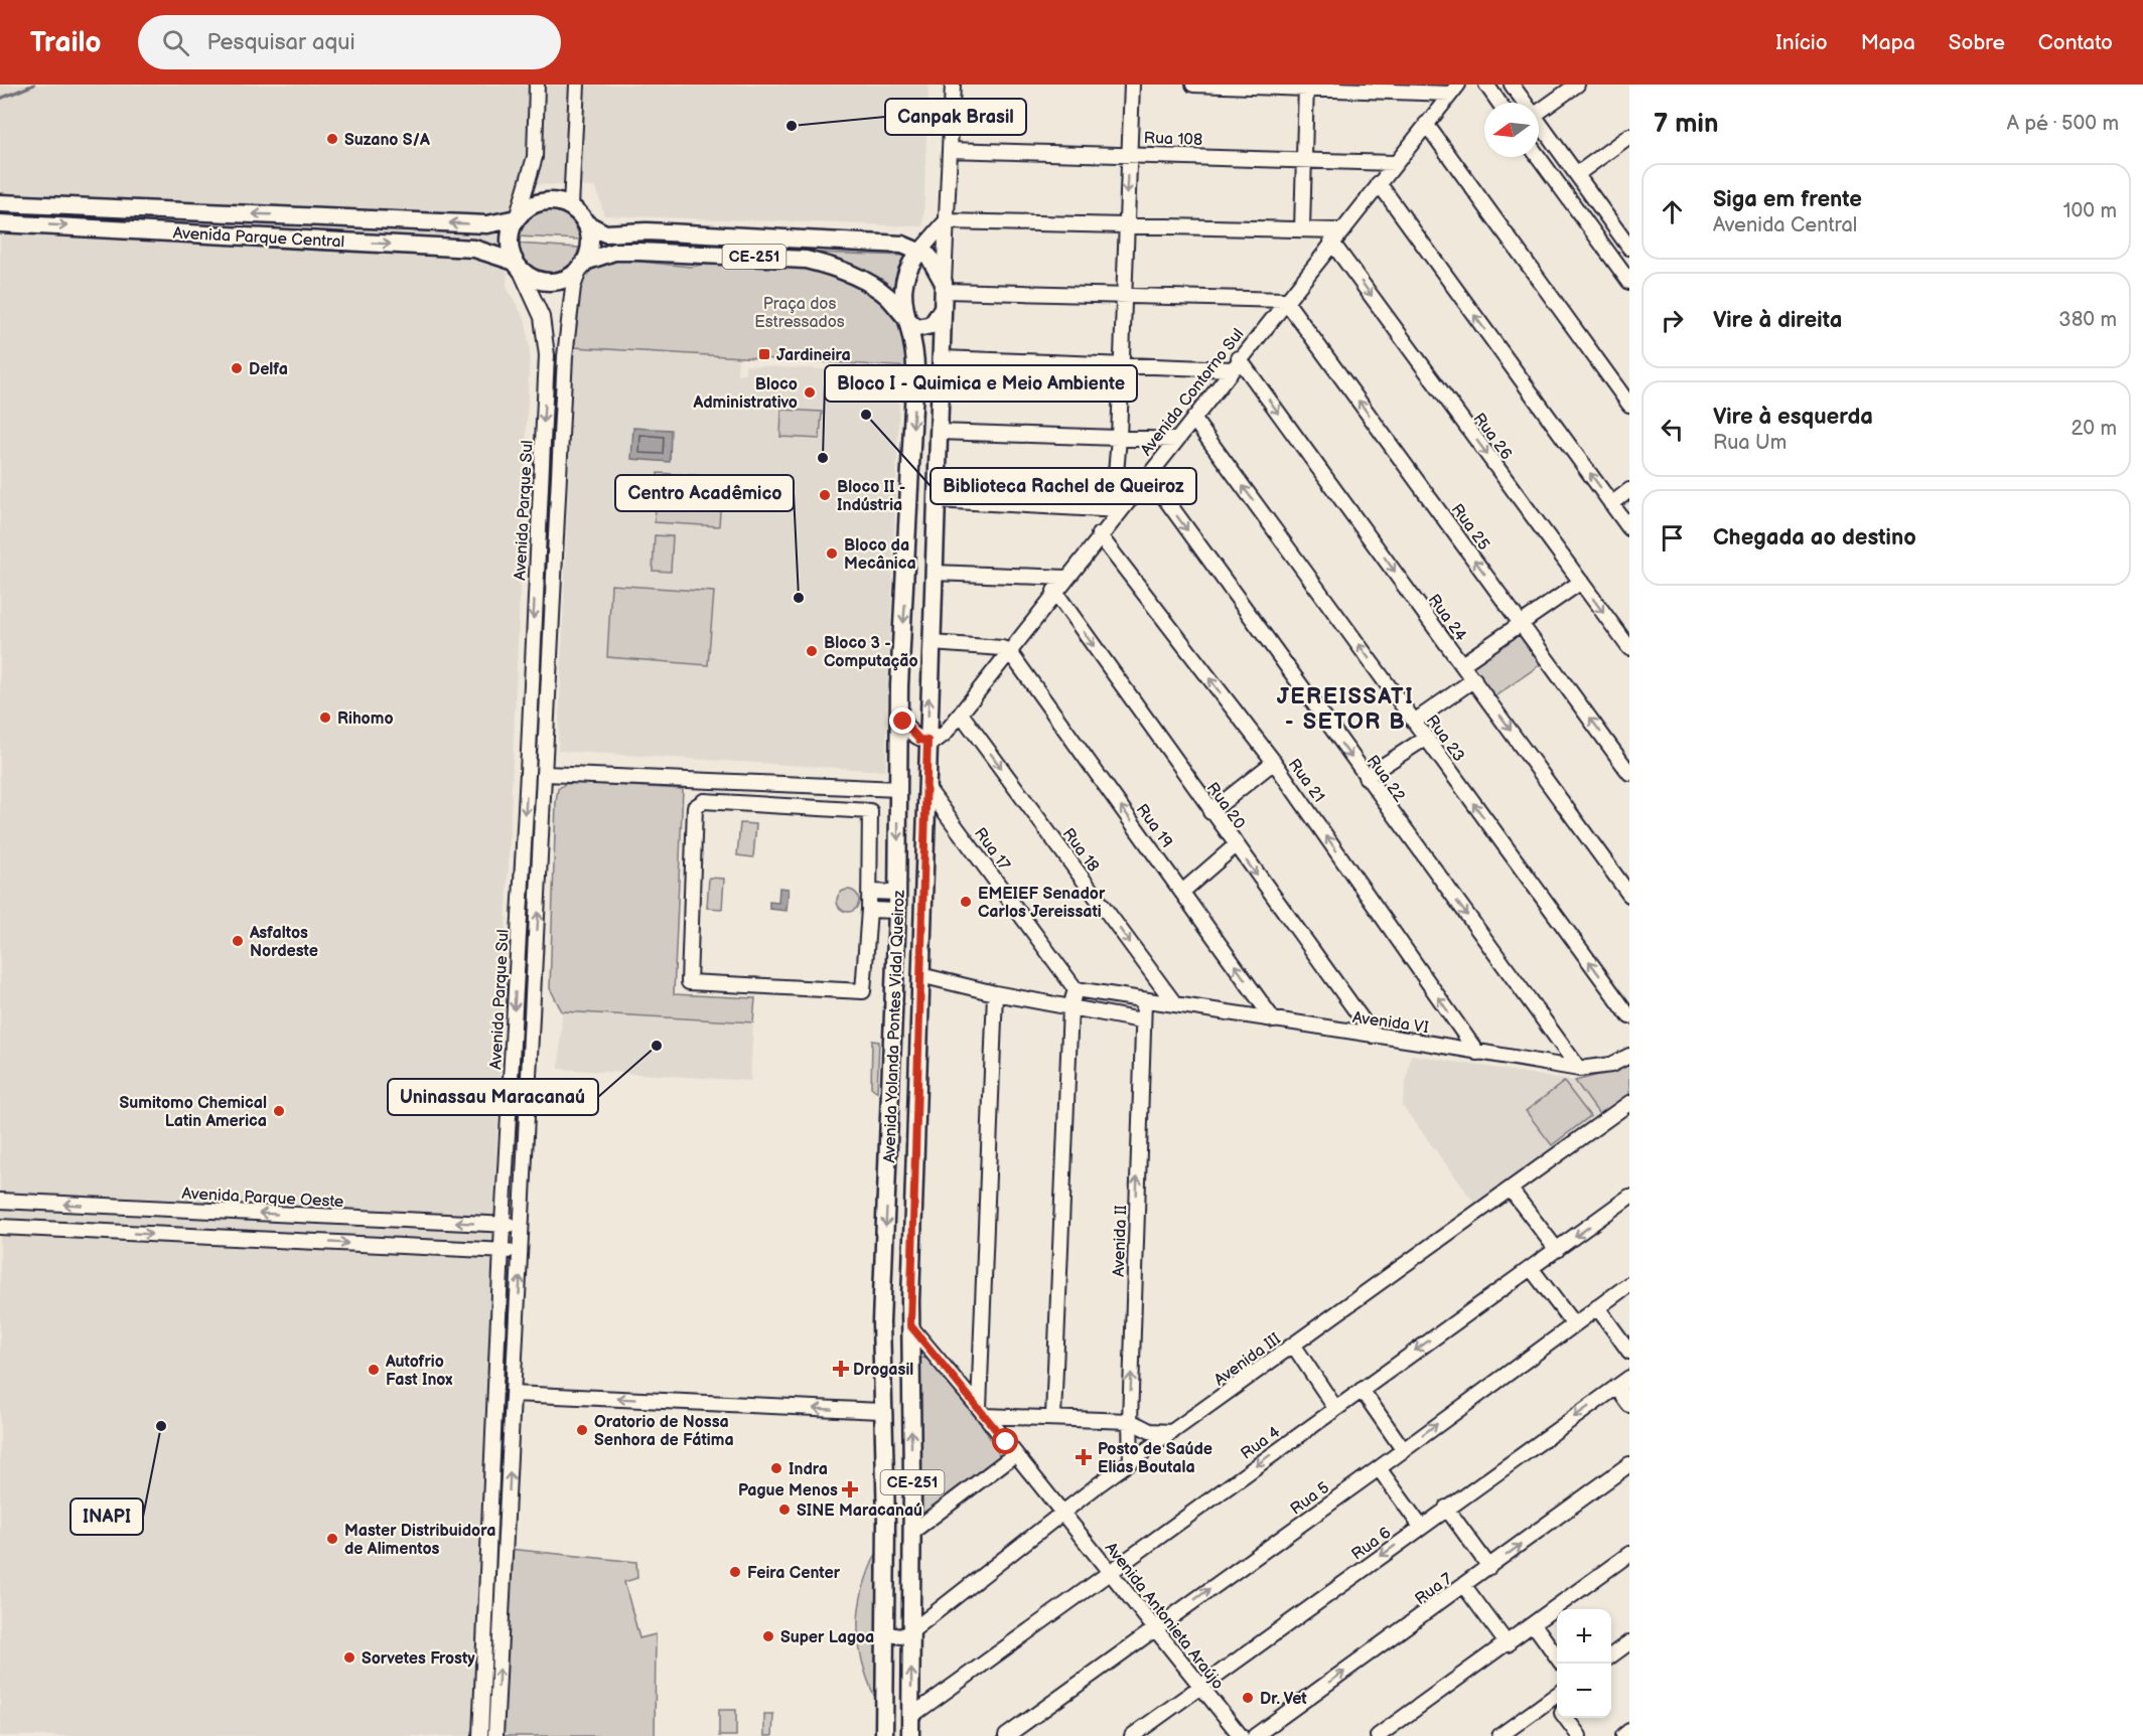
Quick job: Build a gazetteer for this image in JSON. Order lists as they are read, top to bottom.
{
  "streets": {
    "main road": ["Avenida Parque Central", "CE-251", "Avenida Yolanda Pontes Vidal Queiroz"],
    "street": [
      "Rua 108",
      "Avenida Contorno Sul",
      "Rua 26",
      "Avenida Parque Sul",
      "Rua 25",
      "Rua 24",
      "Rua 23",
      "Rua 22",
      "Rua 21",
      "Rua 20",
      "Rua 19",
      "Rua 17",
      "Rua 18",
      "Avenida VI",
      "Avenida Parque Oeste",
      "Avenida II",
      "Avenida III",
      "Rua 4",
      "Rua 5",
      "Rua 6",
      "Rua 7",
      "Avenida Antonieta Araújo"
    ]
  },
  "crossings": [
    ["Rua 108", "Avenida Contorno Sul"],
    ["Avenida Parque Central", "CE-251"],
    ["Avenida Parque Central", "Avenida Parque Sul"],
    ["CE-251", "Avenida Parque Sul"],
    ["CE-251", "Avenida Yolanda Pontes Vidal Queiroz"],
    ["Avenida Contorno Sul", "Rua 26"],
    ["Avenida Contorno Sul", "Rua 25"],
    ["Avenida Contorno Sul", "Rua 24"],
    ["Avenida Contorno Sul", "Rua 23"],
    ["Avenida Contorno Sul", "Rua 22"],
    ["Avenida Contorno Sul", "Rua 21"],
    ["Avenida Contorno Sul", "Rua 20"],
    ["Avenida Contorno Sul", "Rua 19"],
    ["Avenida Contorno Sul", "Rua 18"],
    ["Avenida Contorno Sul", "Avenida Yolanda Pontes Vidal Queiroz"],
    ["Avenida Parque Sul", "Avenida Parque Oeste"],
    ["Rua 22", "Avenida VI"],
    ["Rua 21", "Avenida VI"],
    ["Rua 20", "Avenida VI"],
    ["Rua 19", "Avenida VI"],
    ["Rua 17", "Avenida VI"],
    ["Rua 17", "Avenida Yolanda Pontes Vidal Queiroz"],
    ["Rua 18", "Avenida VI"],
    ["Avenida VI", "Avenida II"],
    ["Avenida Yolanda Pontes Vidal Queiroz", "Avenida III"],
    ["Avenida Yolanda Pontes Vidal Queiroz", "Rua 4"],
    ["Avenida Yolanda Pontes Vidal Queiroz", "Avenida Antonieta Araújo"],
    ["Avenida II", "Avenida III"],
    ["Avenida III", "Avenida Antonieta Araújo"],
    ["Rua 4", "Avenida Antonieta Araújo"],
    ["Rua 5", "Avenida Antonieta Araújo"],
    ["Rua 6", "Avenida Antonieta Araújo"]
  ],
  "one_way": [
    "Rua 25",
    "Rua 24",
    "Rua 23",
    "Rua 22",
    "Rua 21",
    "Rua 20",
    "Rua 19",
    "Rua 18",
    "Rua 4",
    "Rua 5",
    "Rua 6"
  ],
  "districts": ["JEREISSATI - SETOR B"],
  "parks": ["Praça dos Estressados"],
  "places": {
    "other": [
      "Canpak Brasil",
      "Suzano S/A",
      "Delfa",
      "Bloco Administrativo",
      "Biblioteca Rachel de Queiroz",
      "Bloco I - Quimica e Meio Ambiente",
      "Bloco II - Indústria",
      "Bloco da Mecânica",
      "Centro Acadêmico",
      "Bloco 3 - Computação",
      "Rihomo",
      "EMEIEF Senador Carlos Jereissati",
      "Asfaltos Nordeste",
      "Uninassau Maracanaú",
      "Sumitomo Chemical Latin America",
      "Autofrio Fast Inox",
      "INAPI",
      "Oratorio de Nossa Senhora de Fátima",
      "Indra",
      "SINE Maracanaú",
      "Master Distribuidora de Alimentos",
      "Feira Center",
      "Super Lagoa",
      "Sorvetes Frosty",
      "Dr. Vet"
    ],
    "transit": ["Jardineira"],
    "health": ["Drogasil", "Posto de Saúde Elias Boutala", "Pague Menos"]
  },
  "north": "left",
  "page": {
    "header": "Trailo",
    "search": "Pesquisar aqui",
    "nav": [
      "Início",
      "Mapa",
      "Sobre",
      "Contato"
    ],
    "heading": ["7 min", "A pé · 500 m"],
    "list": [
      ["Siga em frente", "Avenida Central", "100 m"],
      ["Vire à direita", "380 m"],
      ["Vire à esquerda", "Rua Um", "20 m"],
      "Chegada ao destino"
    ],
    "map_buttons": ["+", "−"]
  }
}
